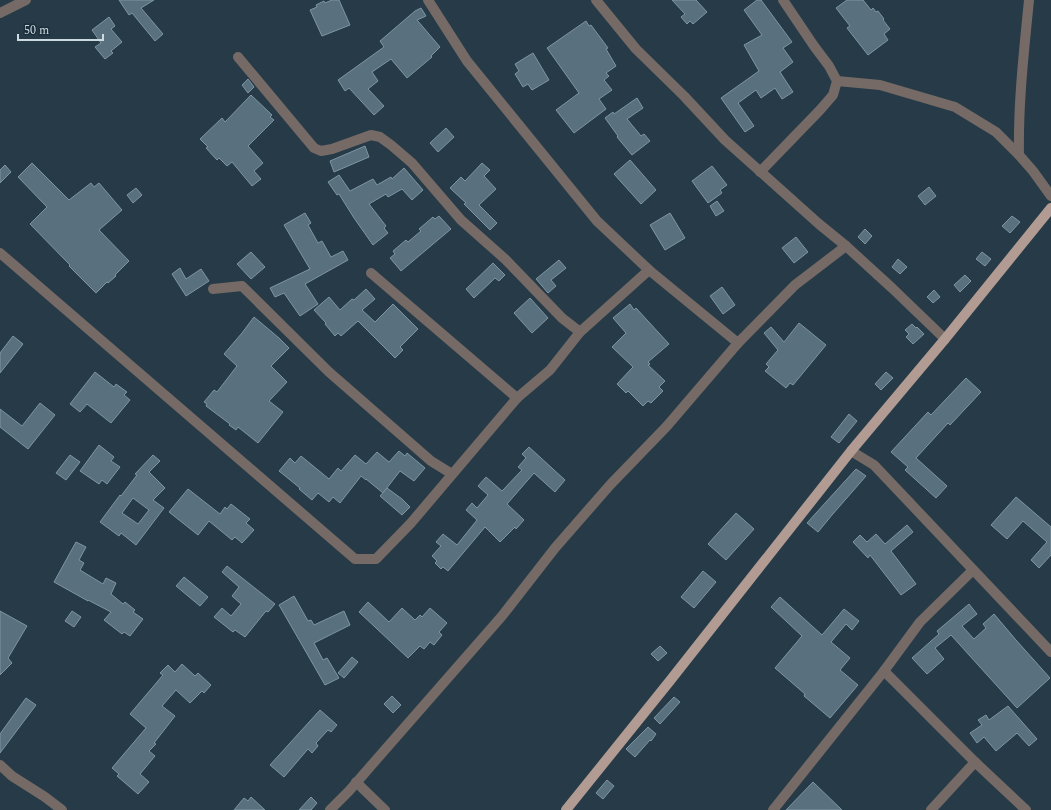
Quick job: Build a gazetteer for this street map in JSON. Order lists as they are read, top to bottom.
{
  "scale_bar": "50 m"
}
